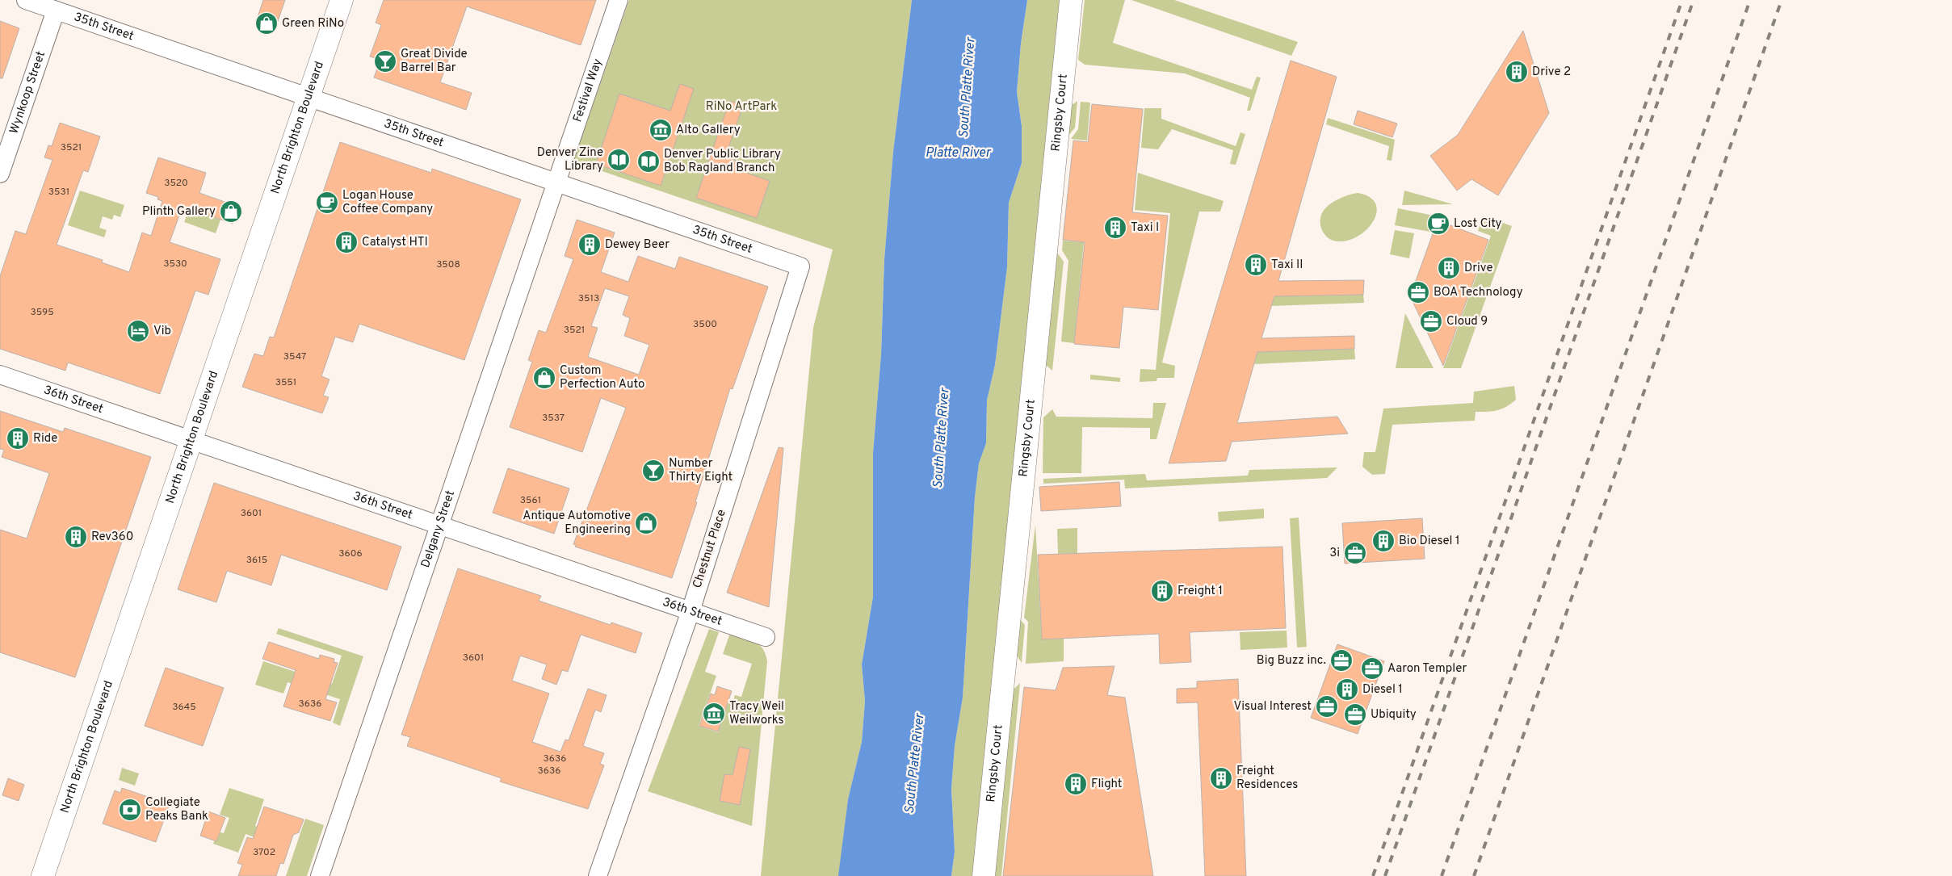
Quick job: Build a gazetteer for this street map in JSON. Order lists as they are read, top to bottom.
{
  "streets": {
    "main road": ["Ringsby Court", "North Brighton Boulevard"],
    "street": [
      "35th Street",
      "Festival Way",
      "Wynkoop Street",
      "36th Street",
      "Delgany Street",
      "Chestnut Place"
    ]
  },
  "crossings": [
    ["35th Street", "Festival Way"],
    ["35th Street", "Wynkoop Street"],
    ["35th Street", "North Brighton Boulevard"],
    ["35th Street", "Delgany Street"],
    ["35th Street", "Chestnut Place"],
    ["Festival Way", "Delgany Street"],
    ["North Brighton Boulevard", "36th Street"],
    ["36th Street", "Delgany Street"],
    ["36th Street", "Chestnut Place"]
  ],
  "water": ["South Platte River", "Platte River"],
  "parks": ["RiNo ArtPark"],
  "places": {
    "shop": [
      "Green RiNo",
      "Plinth Gallery",
      "Custom Perfection Auto",
      "Antique Automotive Engineering"
    ],
    "bar": ["Great Divide Barrel Bar", "Number Thirty Eight"],
    "building": [
      "Drive 2",
      "Taxi I",
      "Catalyst HTI",
      "Dewey Beer",
      "Taxi II",
      "Drive",
      "Ride",
      "Rev360",
      "Bio Diesel 1",
      "Freight 1",
      "Diesel 1",
      "Freight Residences",
      "Flight"
    ],
    "museum": ["Alto Gallery", "Tracy Weil Weilworks"],
    "library": ["Denver Zine Library", "Denver Public Library Bob Ragland Branch"],
    "cafe": ["Logan House Coffee Company", "Lost City"],
    "office": [
      "BOA Technology",
      "Cloud 9",
      "3i",
      "Big Buzz inc.",
      "Aaron Templer",
      "Visual Interest",
      "Ubiquity"
    ],
    "hotel": ["Vib"],
    "bank": ["Collegiate Peaks Bank"]
  },
  "house_numbers": [
    "3521",
    "3520",
    "3531",
    "3530",
    "3508",
    "3513",
    "3595",
    "3500",
    "3521",
    "3547",
    "3551",
    "3537",
    "3561",
    "3601",
    "3606",
    "3615",
    "3601",
    "3636",
    "3645",
    "3636",
    "3636",
    "3702"
  ]
}
